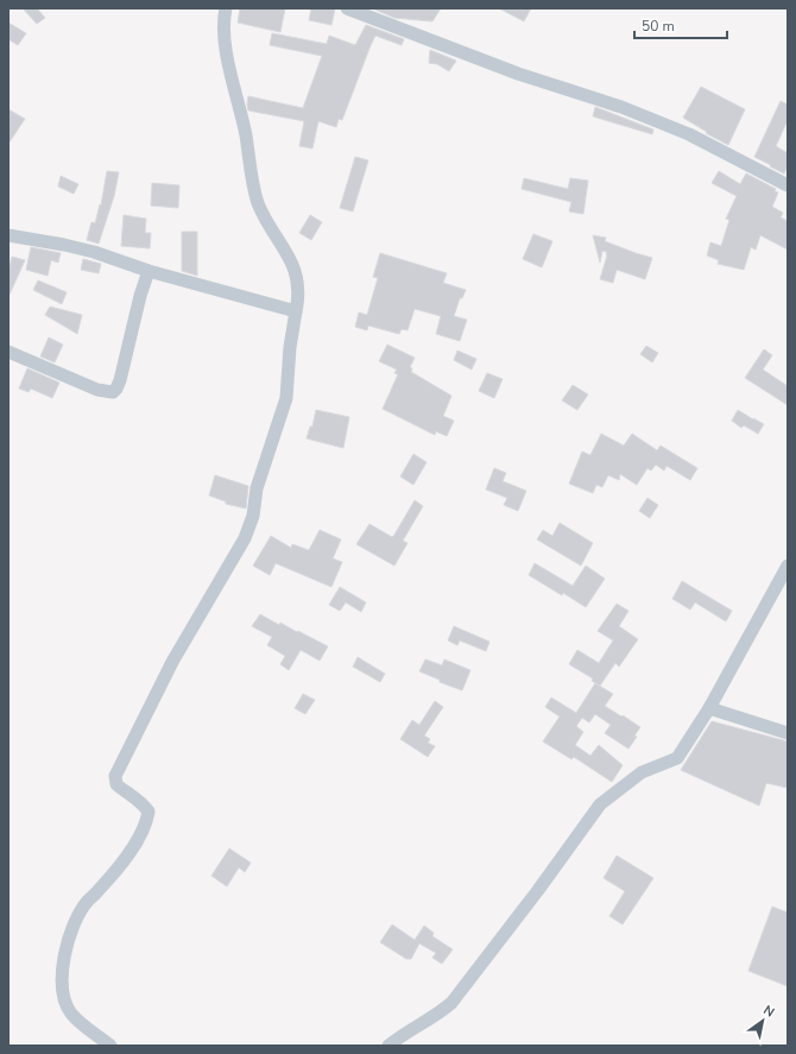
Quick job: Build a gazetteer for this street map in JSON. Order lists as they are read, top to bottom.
{
  "scale_bar": "50 m",
  "north": "top right"
}
